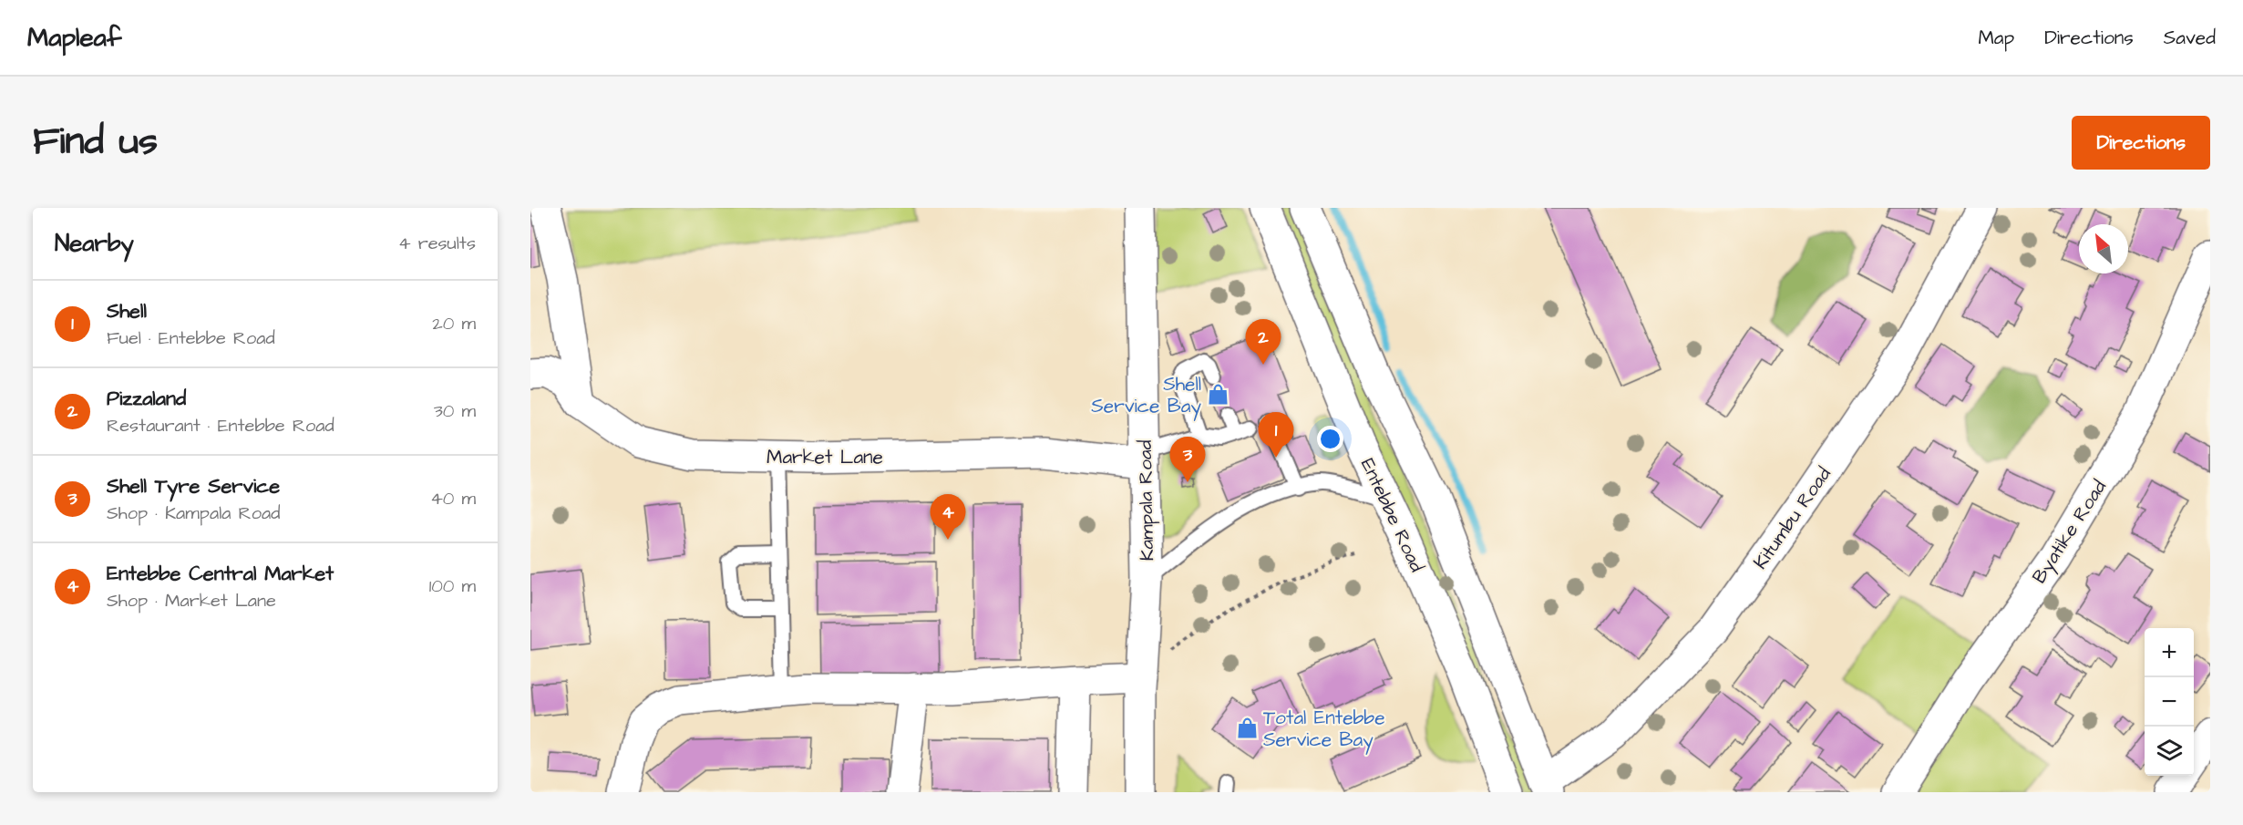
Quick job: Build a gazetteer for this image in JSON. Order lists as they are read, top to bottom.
{
  "streets": {
    "main road": [
      "Market Lane",
      "Kampala Road",
      "Entebbe Road",
      "Kitumbu Road",
      "Byatike Road"
    ]
  },
  "crossings": [
    ["Market Lane", "Kampala Road"]
  ],
  "places": {
    "shop": ["Shell Service Bay", "Total Entebbe Service Bay"]
  },
  "north": "top left",
  "page": {
    "header": "Mapleaf",
    "nav": ["Map", "Directions", "Saved"],
    "title": "Find us",
    "buttons": "Directions",
    "heading": ["Nearby", "4 results"],
    "list": [
      {
        "mark": "1",
        "name": "Shell",
        "note": "Fuel · Entebbe Road",
        "value": "20 m"
      },
      {
        "mark": "2",
        "name": "Pizzaland",
        "note": "Restaurant · Entebbe Road",
        "value": "30 m"
      },
      {
        "mark": "3",
        "name": "Shell Tyre Service",
        "note": "Shop · Kampala Road",
        "value": "40 m"
      },
      {
        "mark": "4",
        "name": "Entebbe Central Market",
        "note": "Shop · Market Lane",
        "value": "100 m"
      }
    ],
    "pins": [
      "2",
      "1",
      "3",
      "4"
    ],
    "map_buttons": ["+", "−"]
  }
}
